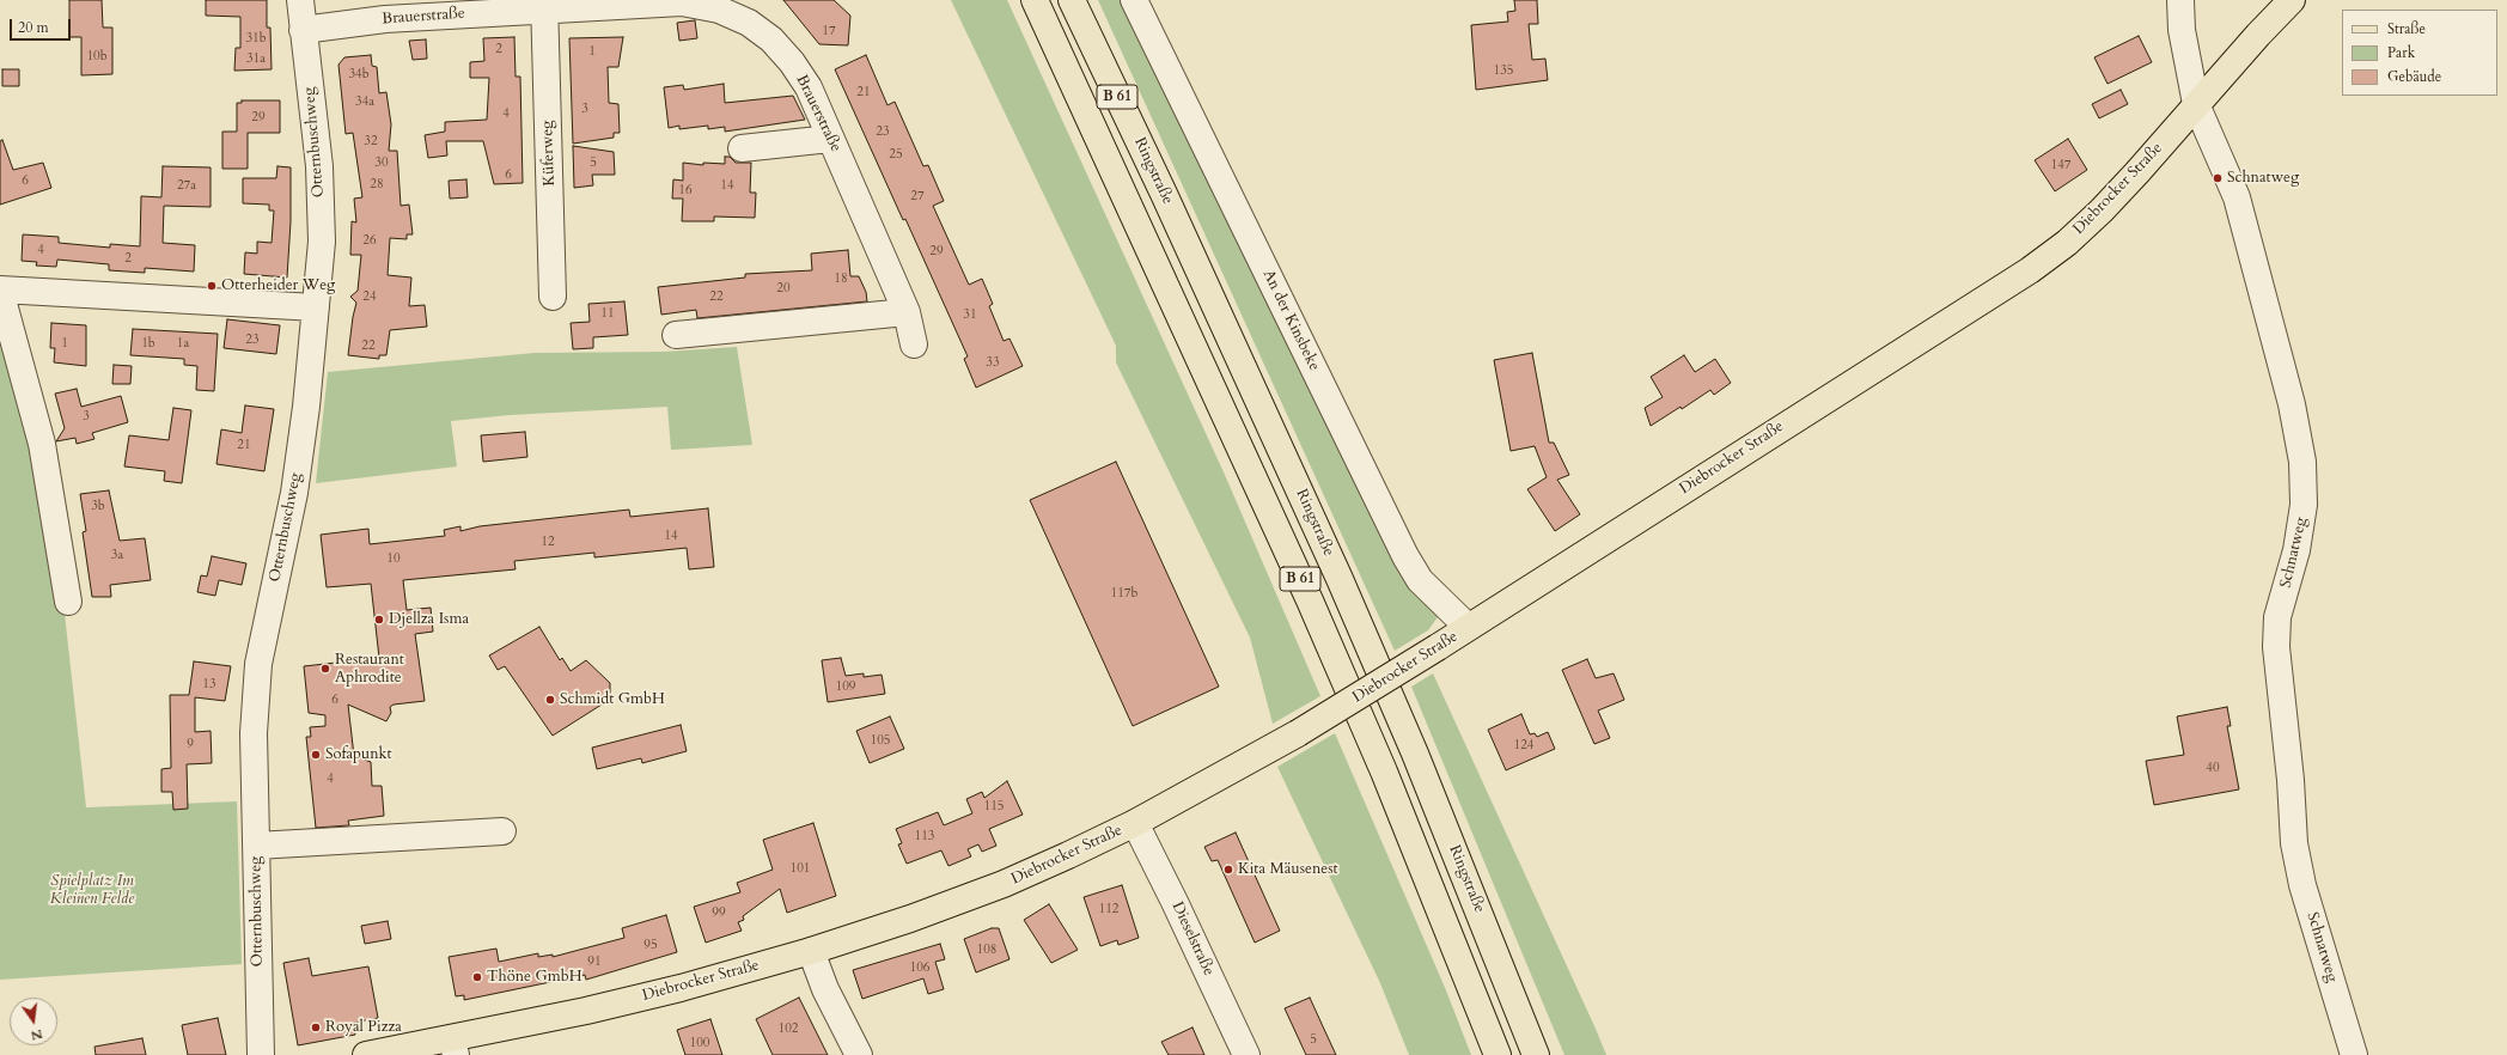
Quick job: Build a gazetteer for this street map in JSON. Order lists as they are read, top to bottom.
{
  "streets": {
    "main road": ["B 61", "Ringstraße", "Diebrocker Straße"],
    "street": [
      "Brauerstraße",
      "Otternbuschweg",
      "Küferweg",
      "An der Kinsbeke",
      "Schnatweg",
      "Dieselstraße"
    ]
  },
  "crossings": [
    ["Brauerstraße", "Otternbuschweg"],
    ["Brauerstraße", "Küferweg"],
    ["Diebrocker Straße", "An der Kinsbeke"],
    ["Diebrocker Straße", "Schnatweg"],
    ["Diebrocker Straße", "Dieselstraße"]
  ],
  "parks": ["Spielplatz Im Kleinen Felde"],
  "places": [
    "Schnatweg",
    "Otterheider Weg",
    "Djellza Isma",
    "Restaurant Aphrodite",
    "Schmidt GmbH",
    "Sofapunkt",
    "Kita Mäusenest",
    "Thöne GmbH",
    "Royal Pizza"
  ],
  "house_numbers": [
    "17",
    "31b",
    "2",
    "1",
    "10b",
    "31a",
    "135",
    "34b",
    "21",
    "34a",
    "3",
    "4",
    "29",
    "23",
    "32",
    "25",
    "30",
    "5",
    "147",
    "6",
    "6",
    "28",
    "27a",
    "14",
    "16",
    "27",
    "26",
    "4",
    "29",
    "2",
    "18",
    "20",
    "24",
    "22",
    "11",
    "31",
    "23",
    "1",
    "1b",
    "1a",
    "22",
    "33",
    "3",
    "21",
    "3b",
    "14",
    "12",
    "3a",
    "10",
    "117b",
    "13",
    "109",
    "6",
    "105",
    "9",
    "124",
    "40",
    "4",
    "115",
    "113",
    "101",
    "112",
    "99",
    "95",
    "108",
    "91",
    "106",
    "102",
    "5",
    "100"
  ],
  "legend": ["Straße", "Park", "Gebäude"],
  "scale_bar": "20 m",
  "north": "bottom"
}
